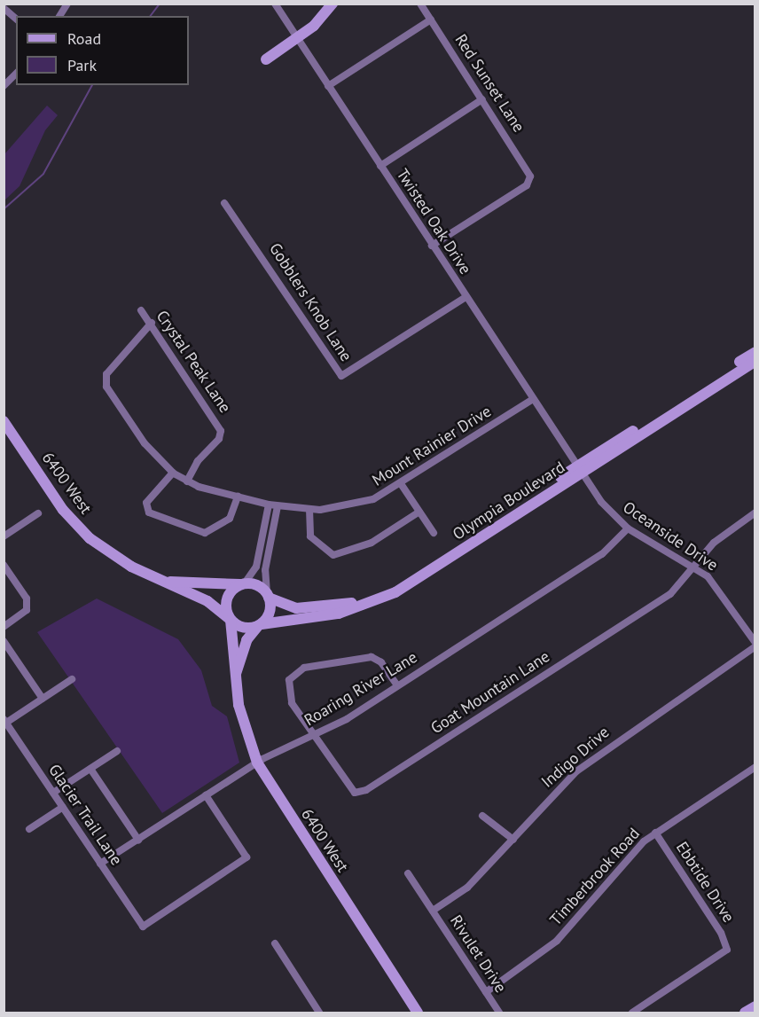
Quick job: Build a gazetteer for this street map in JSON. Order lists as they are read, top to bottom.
{
  "streets": {
    "street": [
      "Red Sunset Lane",
      "Twisted Oak Drive",
      "Gobblers Knob Lane",
      "Crystal Peak Lane",
      "Mount Rainier Drive",
      "6400 West",
      "Olympia Boulevard",
      "Oceanside Drive",
      "Roaring River Lane",
      "Goat Mountain Lane",
      "Indigo Drive",
      "Glacier Trail Lane",
      "Timberbrook Road",
      "Ebbtide Drive",
      "Rivulet Drive"
    ]
  },
  "crossings": [
    ["Red Sunset Lane", "Twisted Oak Drive"],
    ["Twisted Oak Drive", "Gobblers Knob Lane"],
    ["Twisted Oak Drive", "Mount Rainier Drive"],
    ["Twisted Oak Drive", "Oceanside Drive"],
    ["Crystal Peak Lane", "Mount Rainier Drive"],
    ["6400 West", "Olympia Boulevard"],
    ["6400 West", "Roaring River Lane"],
    ["Olympia Boulevard", "Oceanside Drive"],
    ["Oceanside Drive", "Roaring River Lane"],
    ["Oceanside Drive", "Goat Mountain Lane"],
    ["Oceanside Drive", "Indigo Drive"],
    ["Roaring River Lane", "Goat Mountain Lane"],
    ["Roaring River Lane", "Glacier Trail Lane"],
    ["Indigo Drive", "Rivulet Drive"],
    ["Timberbrook Road", "Ebbtide Drive"],
    ["Timberbrook Road", "Rivulet Drive"]
  ],
  "legend": ["Road", "Park"]
}
